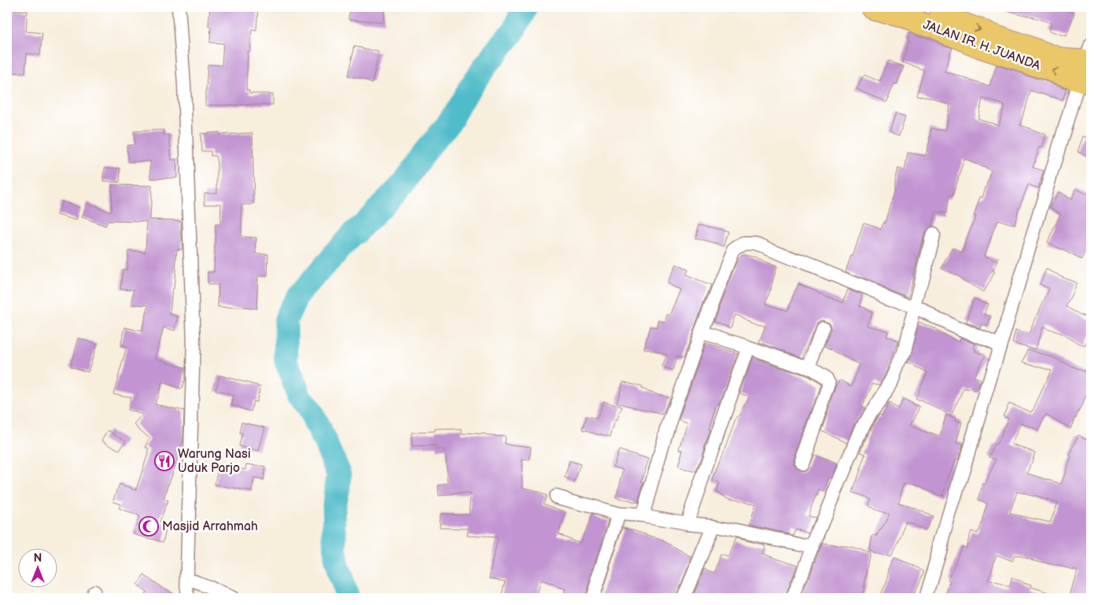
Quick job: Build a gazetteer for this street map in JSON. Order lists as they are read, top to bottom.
{
  "streets": {
    "highway": ["JALAN IR. H. JUANDA"]
  },
  "places": {
    "restaurant": ["Warung Nasi Uduk Parjo"],
    "mosque": ["Masjid Arrahmah"]
  },
  "north": "top"
}
